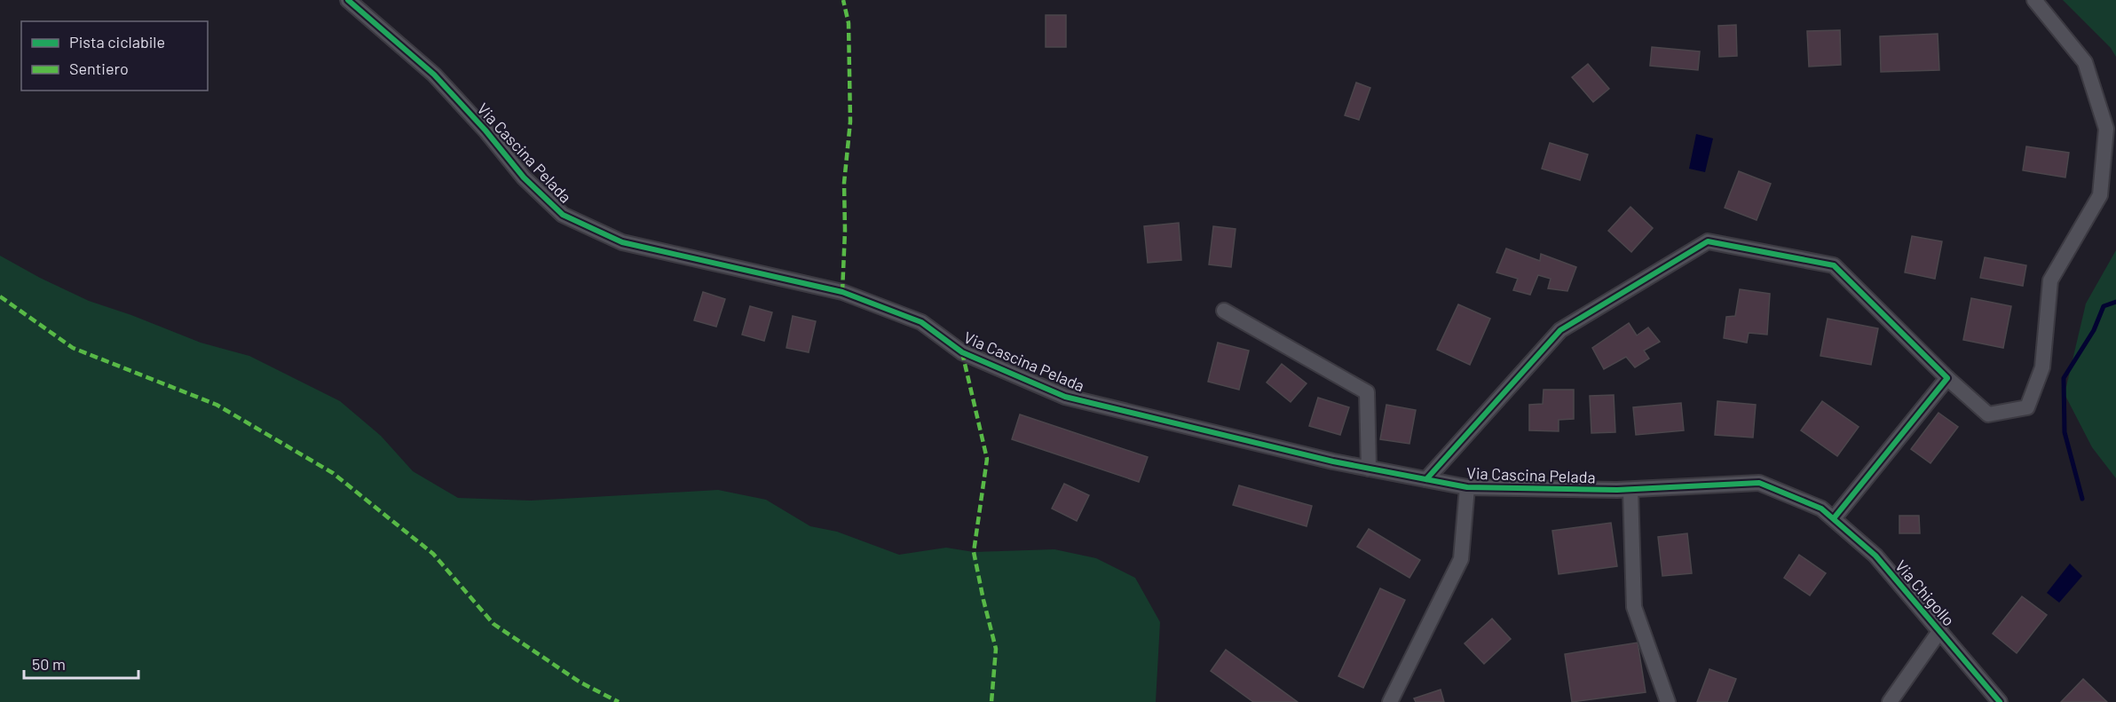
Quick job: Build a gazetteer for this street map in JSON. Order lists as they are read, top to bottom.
{
  "streets": {
    "street": ["Via Cascina Pelada", "Via Chigollo"]
  },
  "crossings": [
    ["Via Cascina Pelada", "Via Chigollo"]
  ],
  "legend": ["Pista ciclabile", "Sentiero"],
  "scale_bar": "50 m"
}
